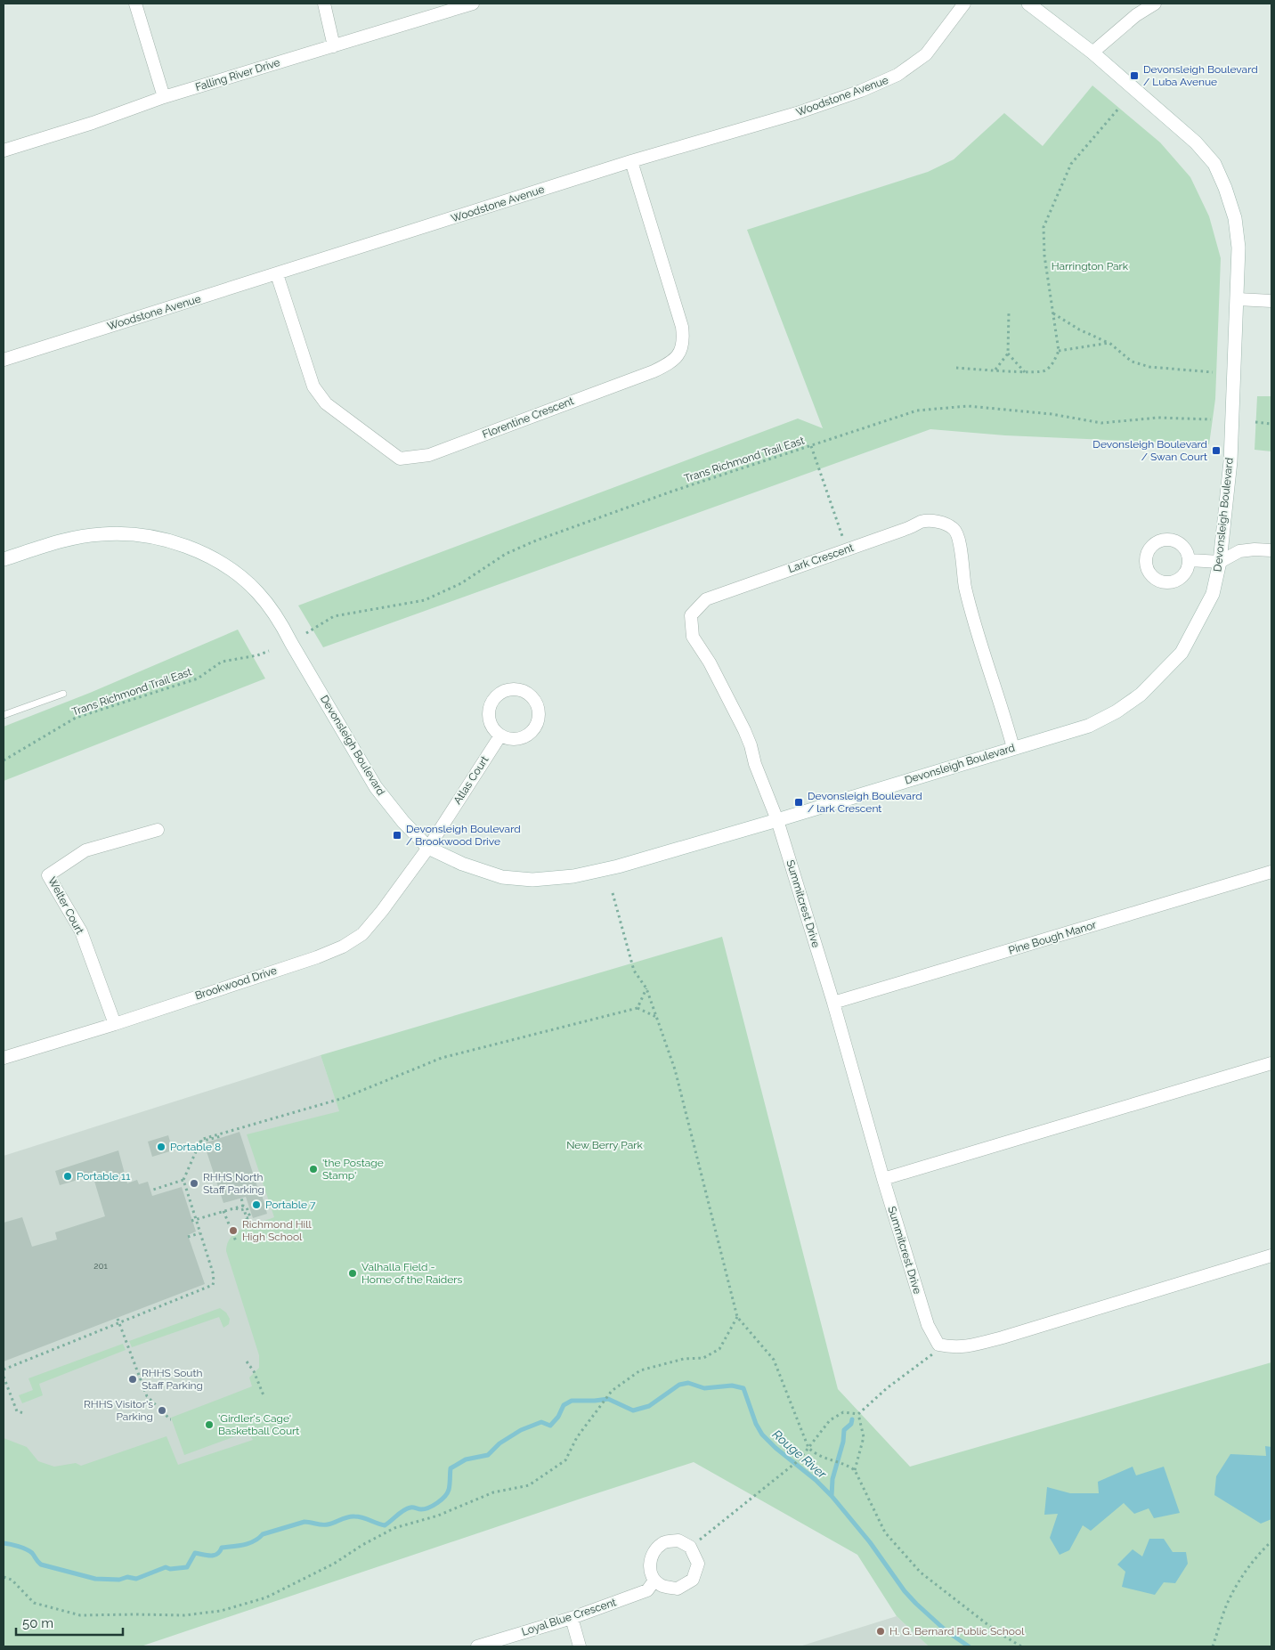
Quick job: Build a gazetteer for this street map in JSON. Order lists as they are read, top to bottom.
{
  "streets": {
    "street": [
      "Falling River Drive",
      "Woodstone Avenue",
      "Florentine Crescent",
      "Devonsleigh Boulevard",
      "Lark Crescent",
      "Atlas Court",
      "Summitcrest Drive",
      "Welter Court",
      "Pine Bough Manor",
      "Brookwood Drive",
      "Loyal Blue Crescent"
    ],
    "path": ["Trans Richmond Trail East"]
  },
  "crossings": [
    ["Woodstone Avenue", "Florentine Crescent"],
    ["Devonsleigh Boulevard", "Lark Crescent"],
    ["Devonsleigh Boulevard", "Atlas Court"],
    ["Devonsleigh Boulevard", "Summitcrest Drive"],
    ["Devonsleigh Boulevard", "Brookwood Drive"],
    ["Lark Crescent", "Summitcrest Drive"],
    ["Atlas Court", "Brookwood Drive"],
    ["Summitcrest Drive", "Pine Bough Manor"],
    ["Welter Court", "Brookwood Drive"]
  ],
  "water": ["Rouge River"],
  "parks": ["Harrington Park", "New Berry Park"],
  "places": {
    "transit": [
      "Devonsleigh Boulevard / Luba Avenue",
      "Devonsleigh Boulevard / Swan Court",
      "Devonsleigh Boulevard / lark Crescent",
      "Devonsleigh Boulevard / Brookwood Drive"
    ],
    "other": [
      "Portable 8",
      "'the Postage Stamp'",
      "Portable 11",
      "RHHS North Staff Parking",
      "Portable 7",
      "Richmond Hill High School",
      "Valhalla Field - Home of the Raiders",
      "RHHS South Staff Parking",
      "RHHS Visitor's Parking",
      "'Girdler's Cage' Basketball Court",
      "H. G. Bernard Public School"
    ]
  },
  "house_numbers": ["201"],
  "scale_bar": "50 m"
}
